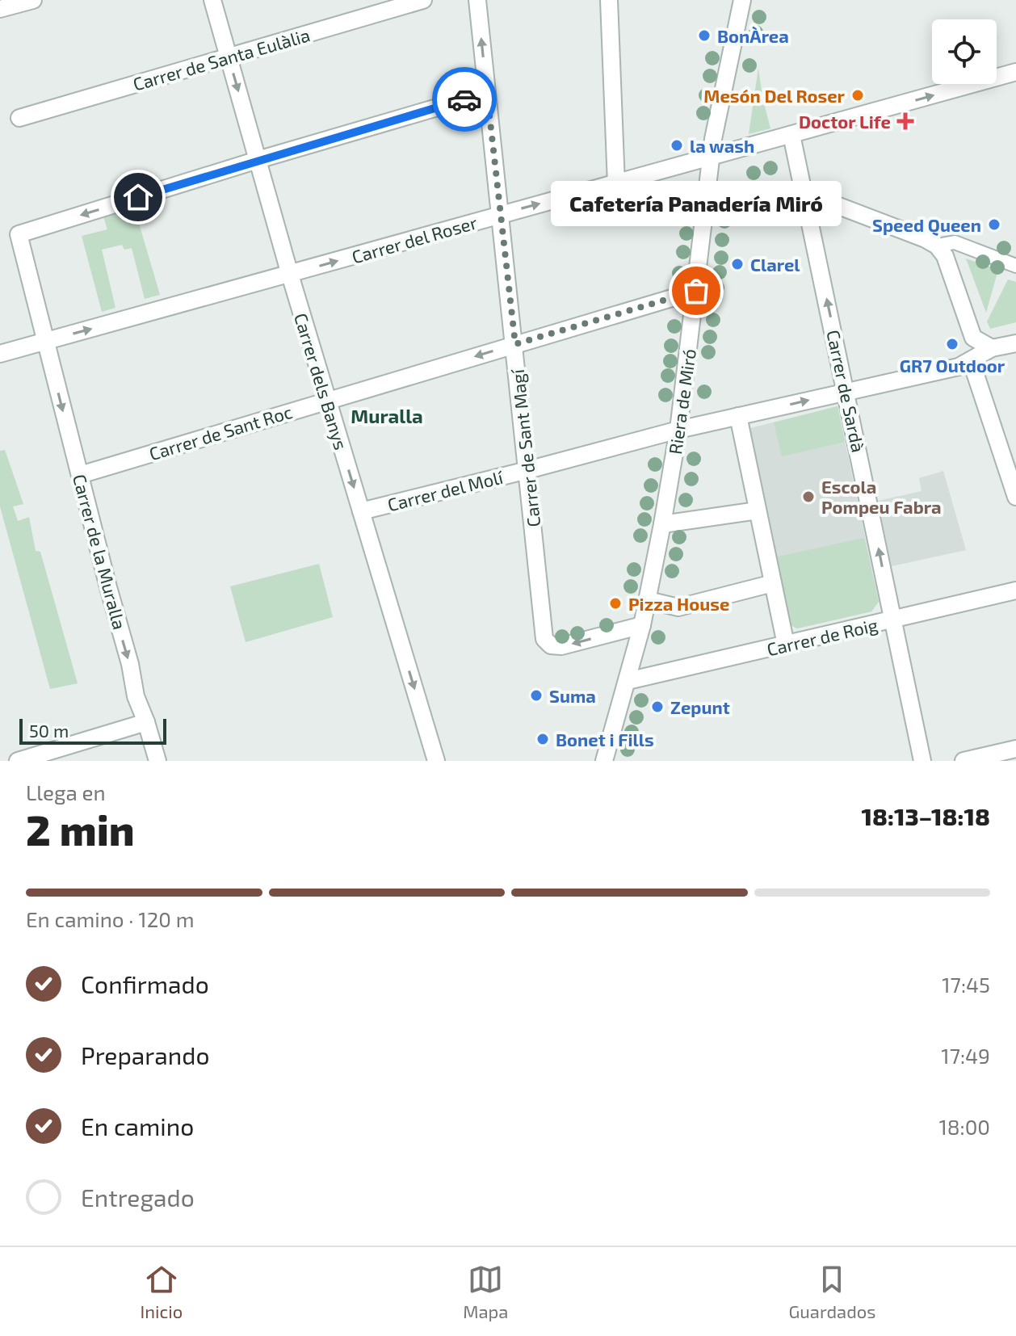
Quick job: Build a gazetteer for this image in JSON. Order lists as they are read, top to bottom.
{
  "streets": {
    "street": [
      "Carrer de Santa Eulàlia",
      "Carrer del Roser",
      "Carrer dels Banys",
      "Carrer de Sardà",
      "Riera de Miró",
      "Carrer de Sant Roc",
      "Carrer de Sant Magí",
      "Carrer del Molí",
      "Carrer de la Muralla",
      "Carrer de Roig"
    ]
  },
  "crossings": [
    ["Carrer de Santa Eulàlia", "Carrer dels Banys"],
    ["Carrer del Roser", "Carrer dels Banys"],
    ["Carrer del Roser", "Carrer de Sardà"],
    ["Carrer del Roser", "Riera de Miró"],
    ["Carrer del Roser", "Carrer de Sant Magí"],
    ["Carrer del Roser", "Carrer de la Muralla"],
    ["Carrer dels Banys", "Carrer de Sant Roc"],
    ["Carrer dels Banys", "Carrer del Molí"],
    ["Carrer dels Banys", "Carrer de la Muralla"],
    ["Carrer de Sardà", "Carrer del Molí"],
    ["Carrer de Sardà", "Carrer de Roig"],
    ["Riera de Miró", "Carrer de Sant Roc"],
    ["Riera de Miró", "Carrer de Sant Magí"],
    ["Riera de Miró", "Carrer del Molí"],
    ["Riera de Miró", "Carrer de Roig"],
    ["Carrer de Sant Roc", "Carrer de Sant Magí"],
    ["Carrer de Sant Roc", "Carrer de la Muralla"],
    ["Carrer de Sant Magí", "Carrer del Molí"]
  ],
  "one_way": ["Carrer del Roser", "Carrer dels Banys"],
  "districts": ["Muralla"],
  "places": {
    "other": [
      "BonÀrea",
      "Mesón Del Roser",
      "la wash",
      "Speed Queen",
      "Clarel",
      "Cafetería Panadería Miró",
      "GR7 Outdoor",
      "Escola Pompeu Fabra",
      "Pizza House",
      "Suma",
      "Zepunt",
      "Bonet i Fills"
    ],
    "health": ["Doctor Life"]
  },
  "scale_bar": "50 m",
  "page": {
    "bubble": "Cafetería Panadería Miró",
    "scale": "50 m",
    "heading": ["2 min", "Llega en", "18:13–18:18"],
    "bar": "En camino · 120 m",
    "list": [
      ["Confirmado", "17:45"],
      ["Preparando", "17:49"],
      ["En camino", "18:00"],
      "Entregado"
    ],
    "tabs": ["Inicio", "Mapa", "Guardados"]
  }
}
